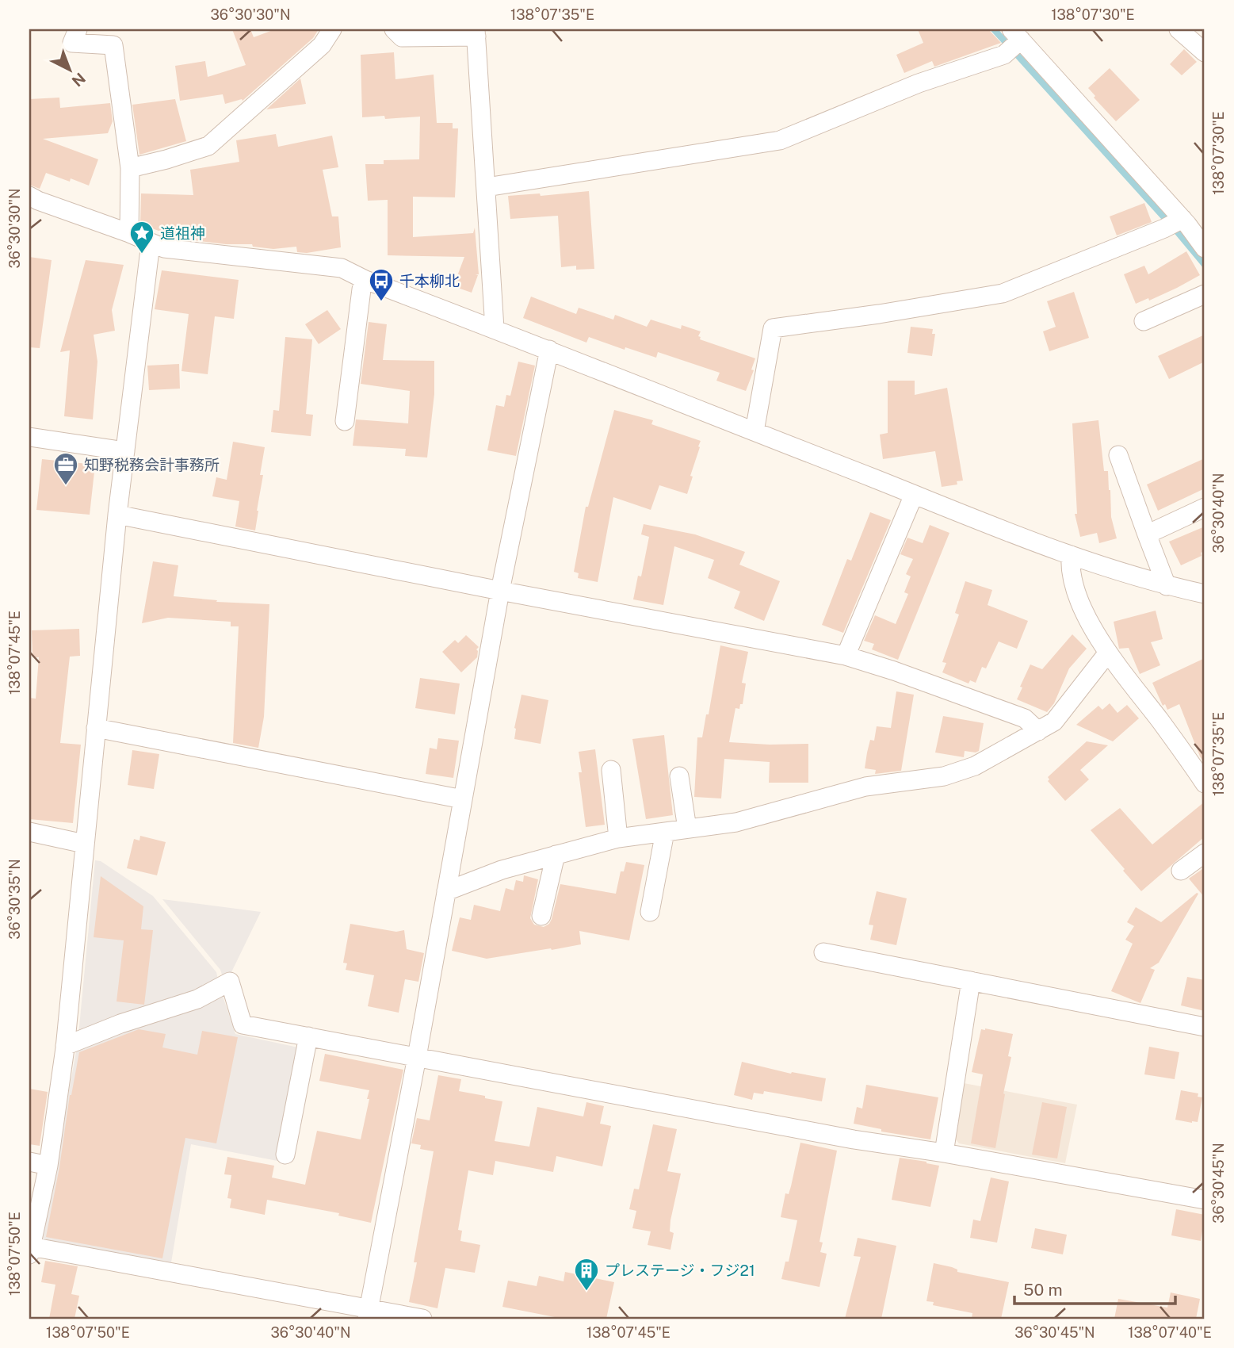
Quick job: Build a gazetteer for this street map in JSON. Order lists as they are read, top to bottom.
{
  "places": {
    "place": ["道祖神"],
    "bus stop": ["千本柳北"],
    "office": ["知野税務会計事務所"],
    "building": ["プレステージ・フジ21"]
  },
  "scale_bar": "50 m",
  "north": "bottom right",
  "coordinates": [
    "36°30'30\"N",
    "138°07'35\"E",
    "138°07'30\"E",
    "36°30'40\"N",
    "138°07'45\"E",
    "36°30'35\"N",
    "36°30'45\"N",
    "138°07'50\"E",
    "138°07'40\"E"
  ]
}
